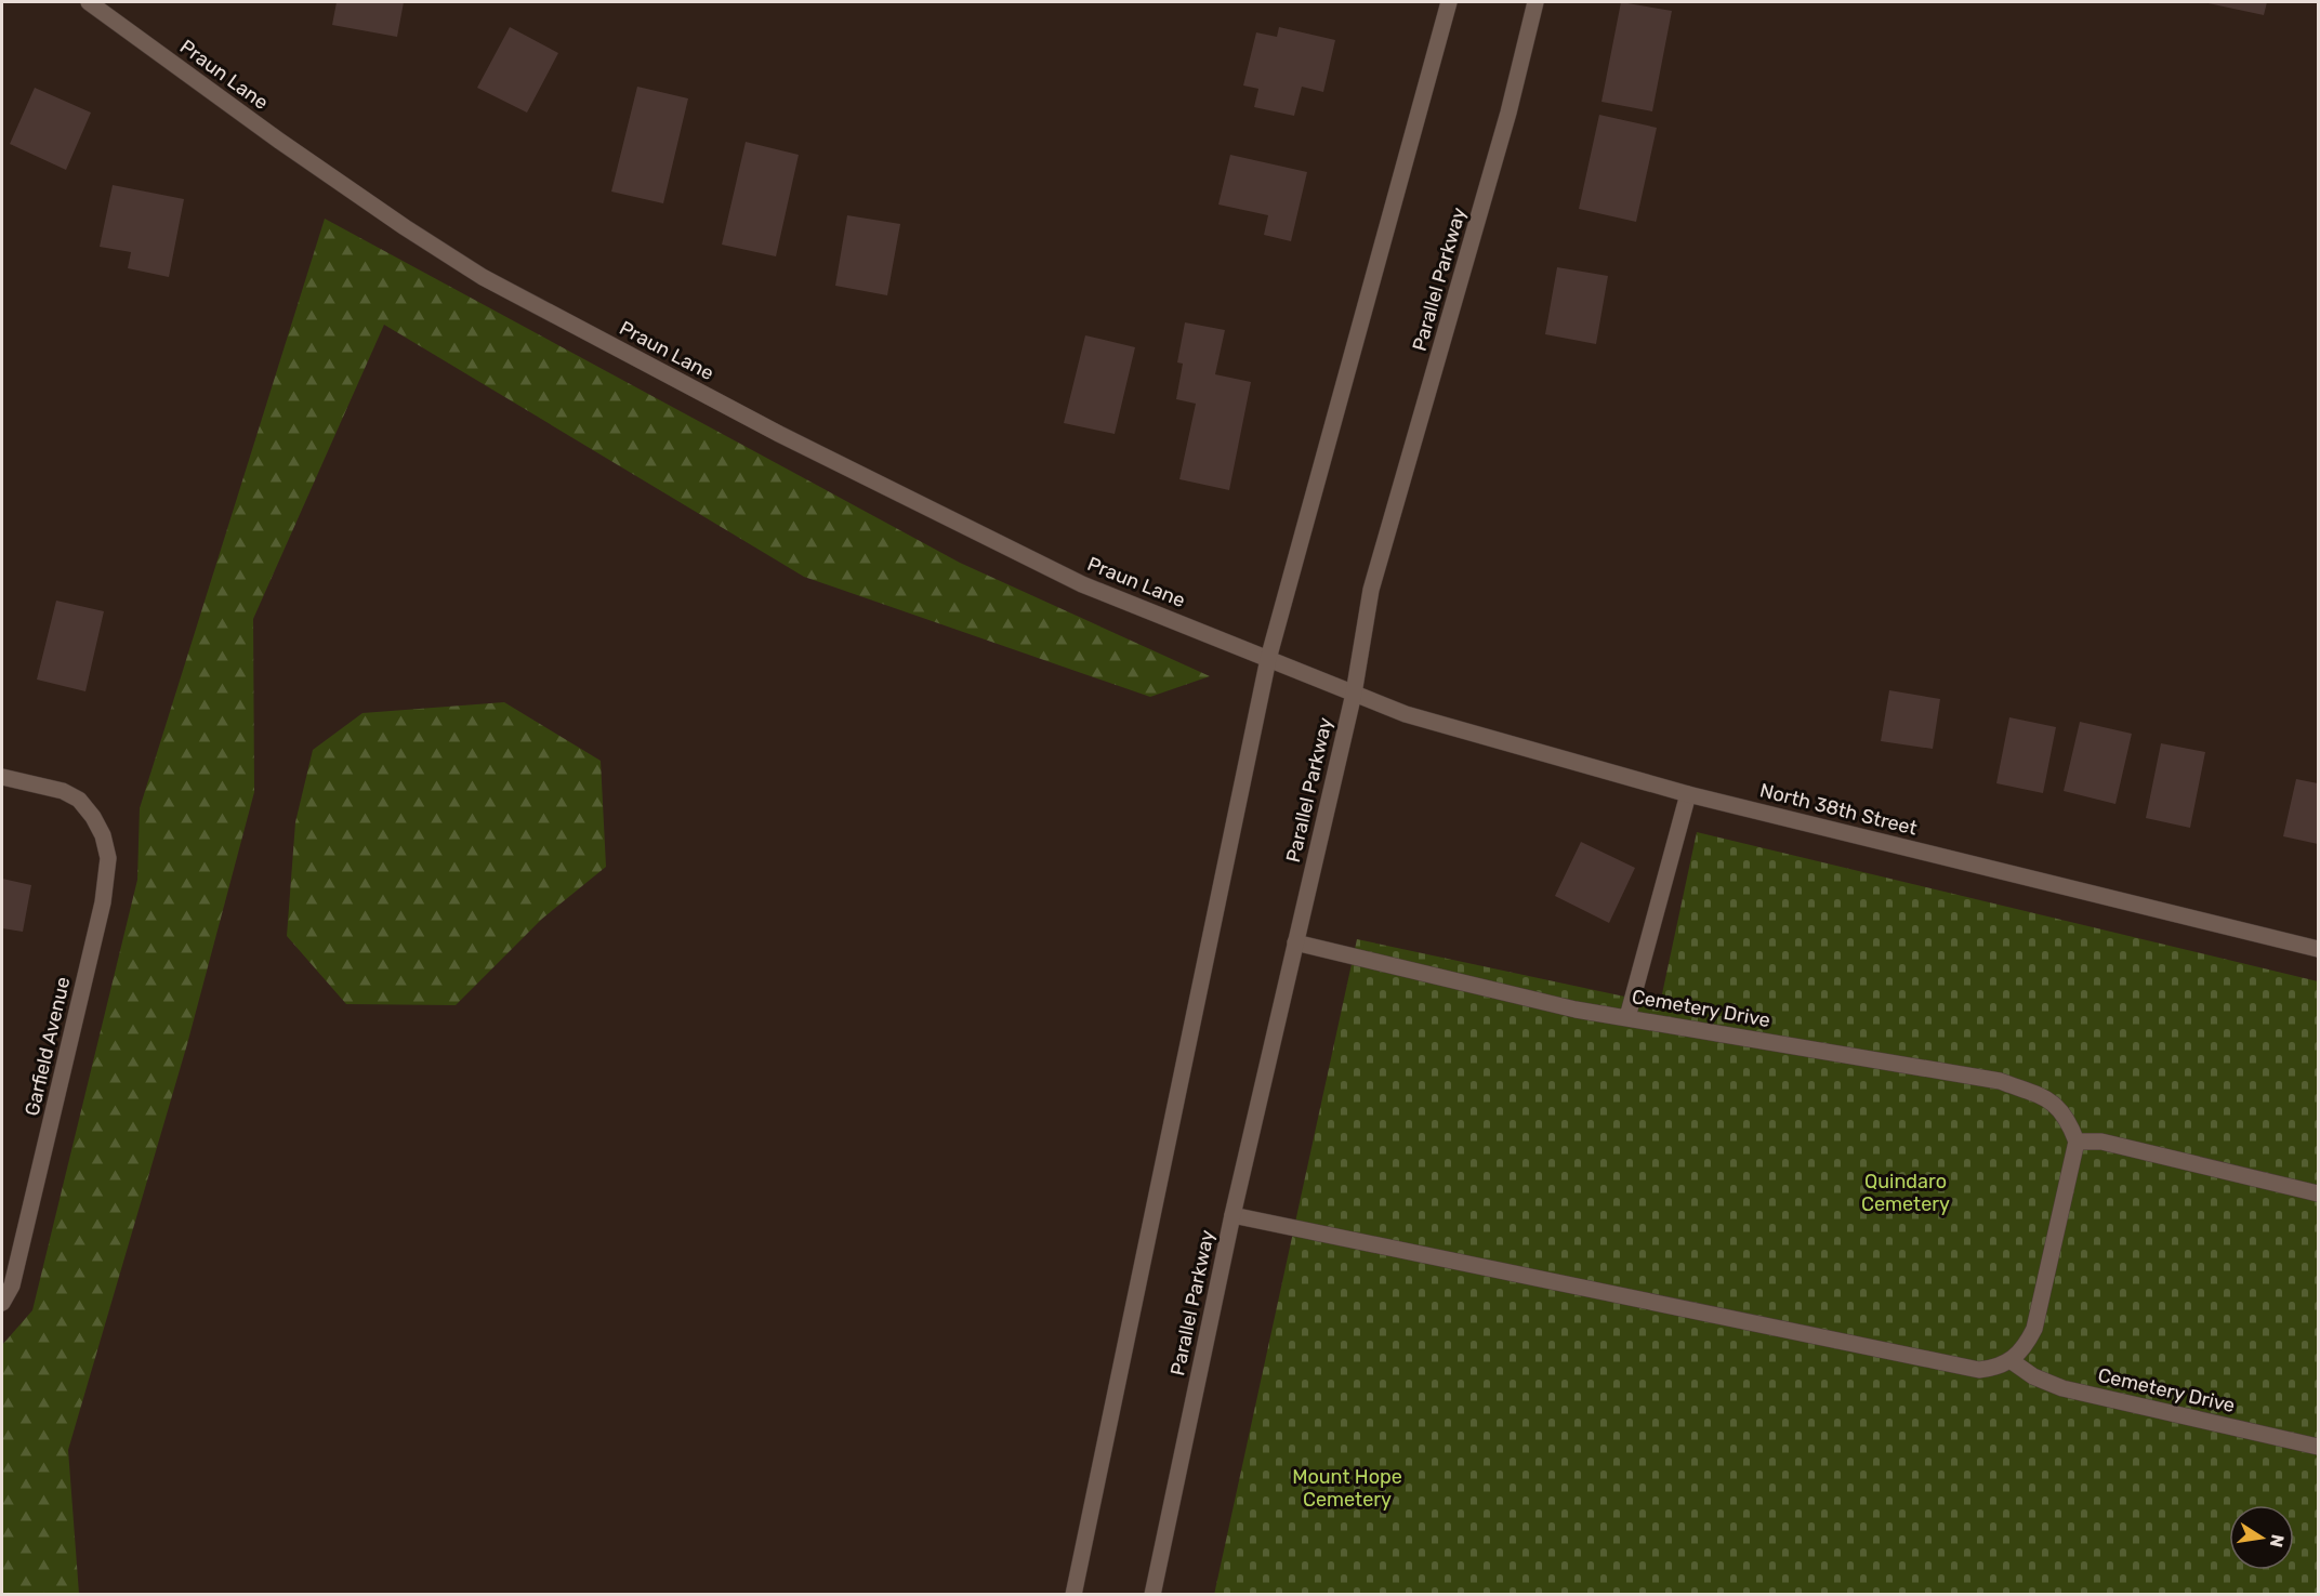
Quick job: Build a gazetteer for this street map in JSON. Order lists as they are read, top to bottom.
{
  "streets": {
    "main road": [
      "Praun Lane",
      "Parallel Parkway",
      "North 38th Street",
      "Cemetery Drive",
      "Garfield Avenue"
    ]
  },
  "crossings": [
    ["Praun Lane", "Parallel Parkway"],
    ["Praun Lane", "North 38th Street"],
    ["Parallel Parkway", "North 38th Street"],
    ["Parallel Parkway", "Cemetery Drive"]
  ],
  "parks": ["Quindaro Cemetery", "Mount Hope Cemetery"],
  "north": "right"
}
